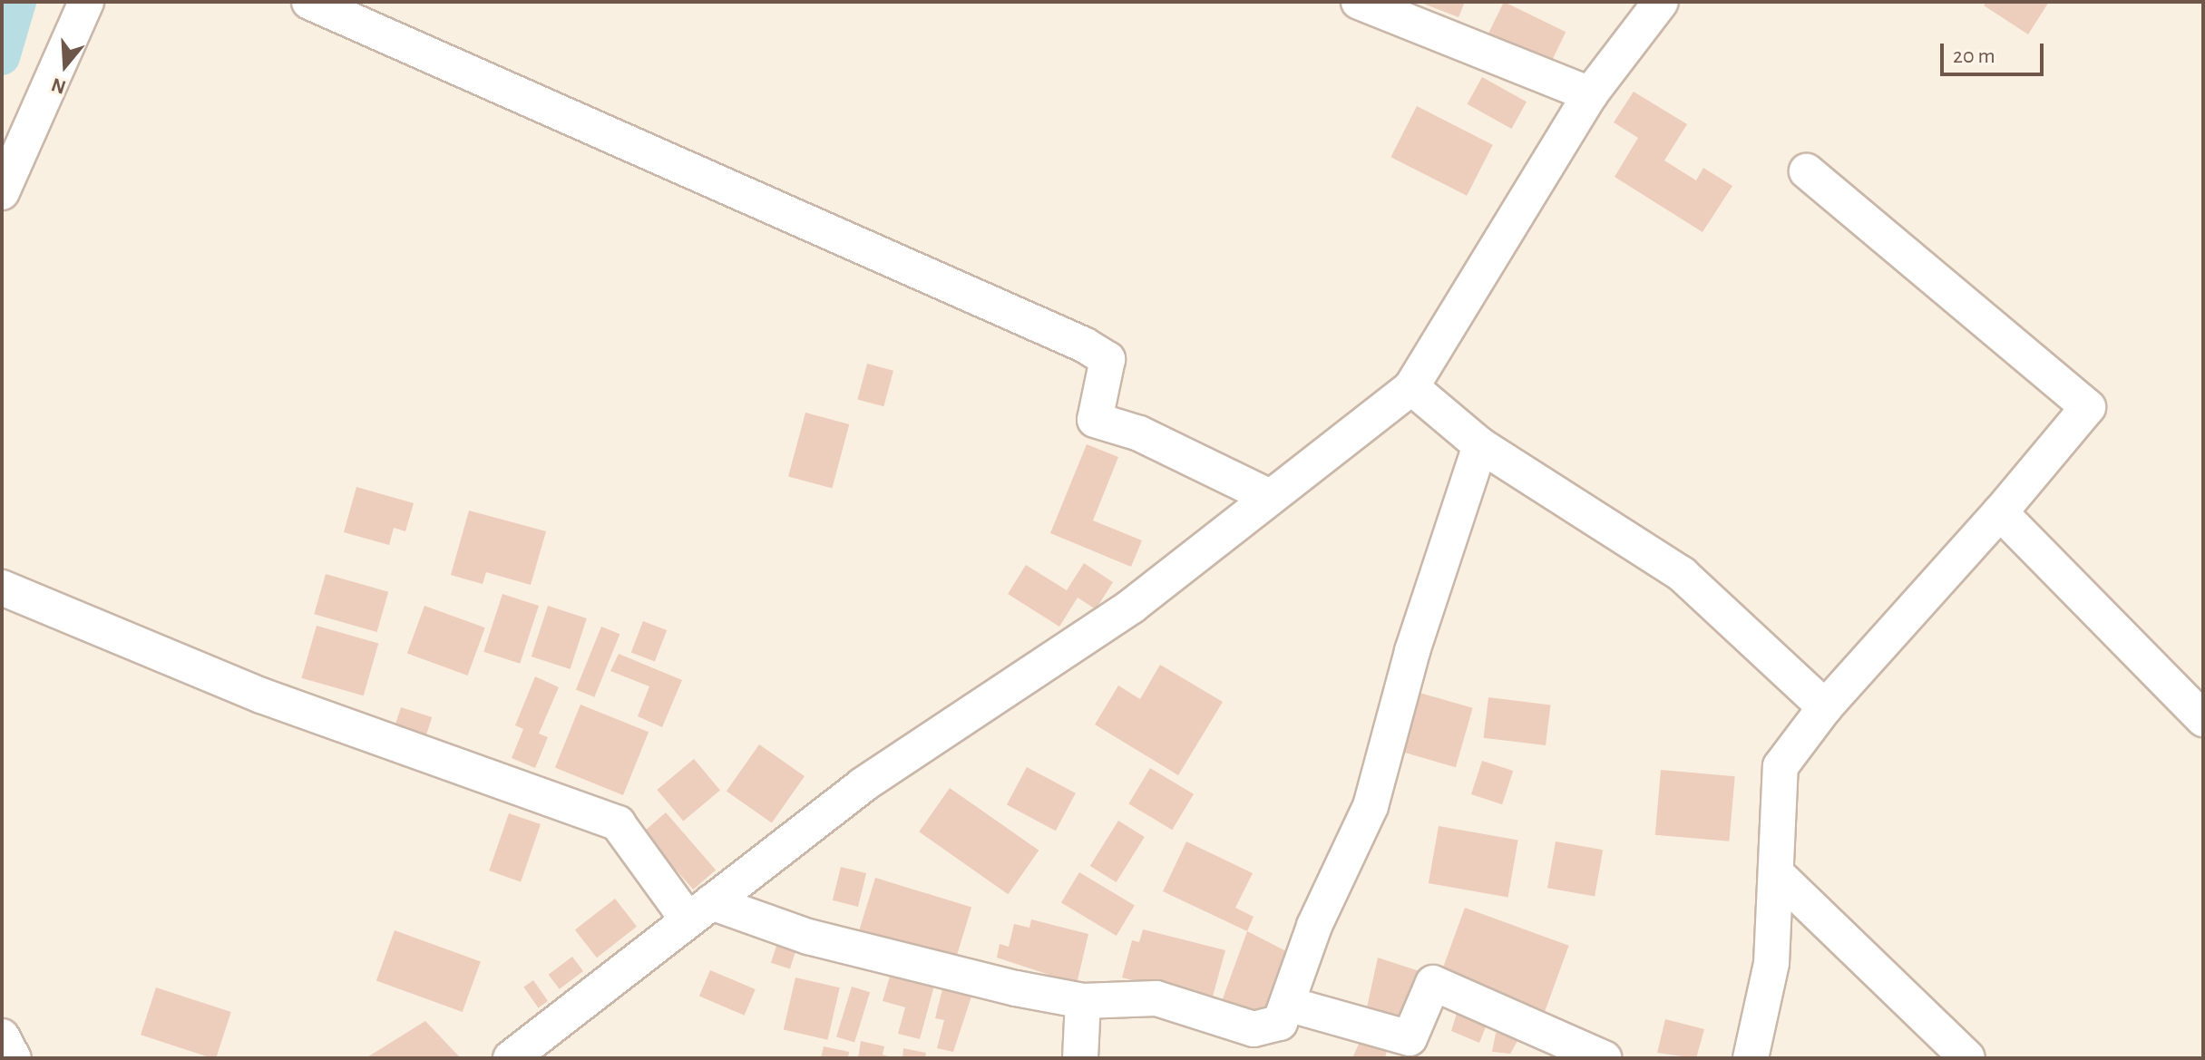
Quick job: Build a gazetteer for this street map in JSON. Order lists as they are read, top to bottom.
{
  "scale_bar": "20 m",
  "north": "bottom"
}
